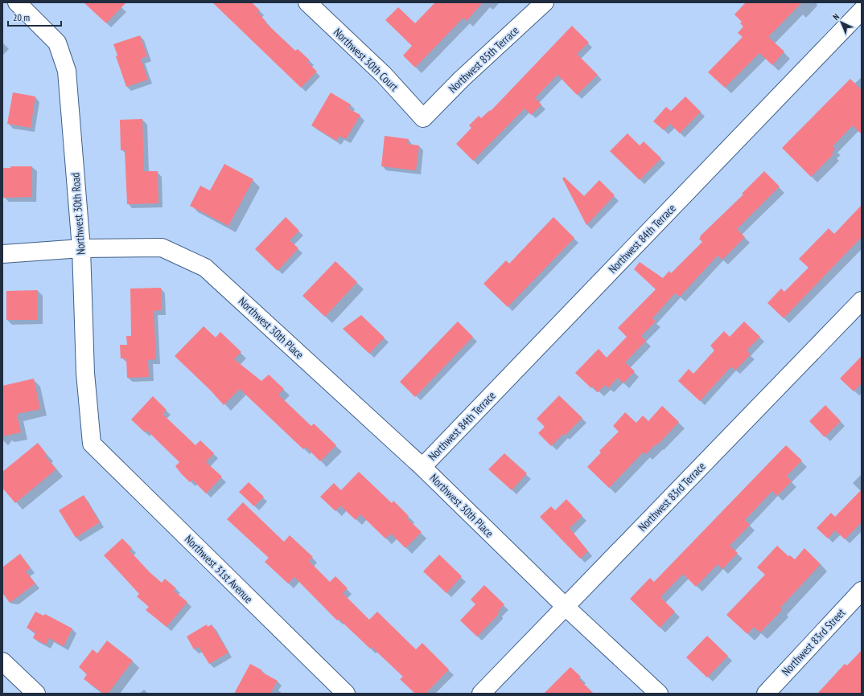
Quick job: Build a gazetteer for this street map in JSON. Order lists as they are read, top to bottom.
{
  "streets": {
    "street": [
      "Northwest 30th Court",
      "Northwest 85th Terrace",
      "Northwest 30th Road",
      "Northwest 84th Terrace",
      "Northwest 30th Place",
      "Northwest 83rd Terrace",
      "Northwest 31st Avenue",
      "Northwest 83rd Street"
    ]
  },
  "crossings": [
    ["Northwest 30th Court", "Northwest 85th Terrace"],
    ["Northwest 30th Road", "Northwest 30th Place"],
    ["Northwest 30th Road", "Northwest 31st Avenue"],
    ["Northwest 84th Terrace", "Northwest 30th Place"],
    ["Northwest 30th Place", "Northwest 83rd Terrace"]
  ],
  "scale_bar": "20 m",
  "north": "top left"
}
